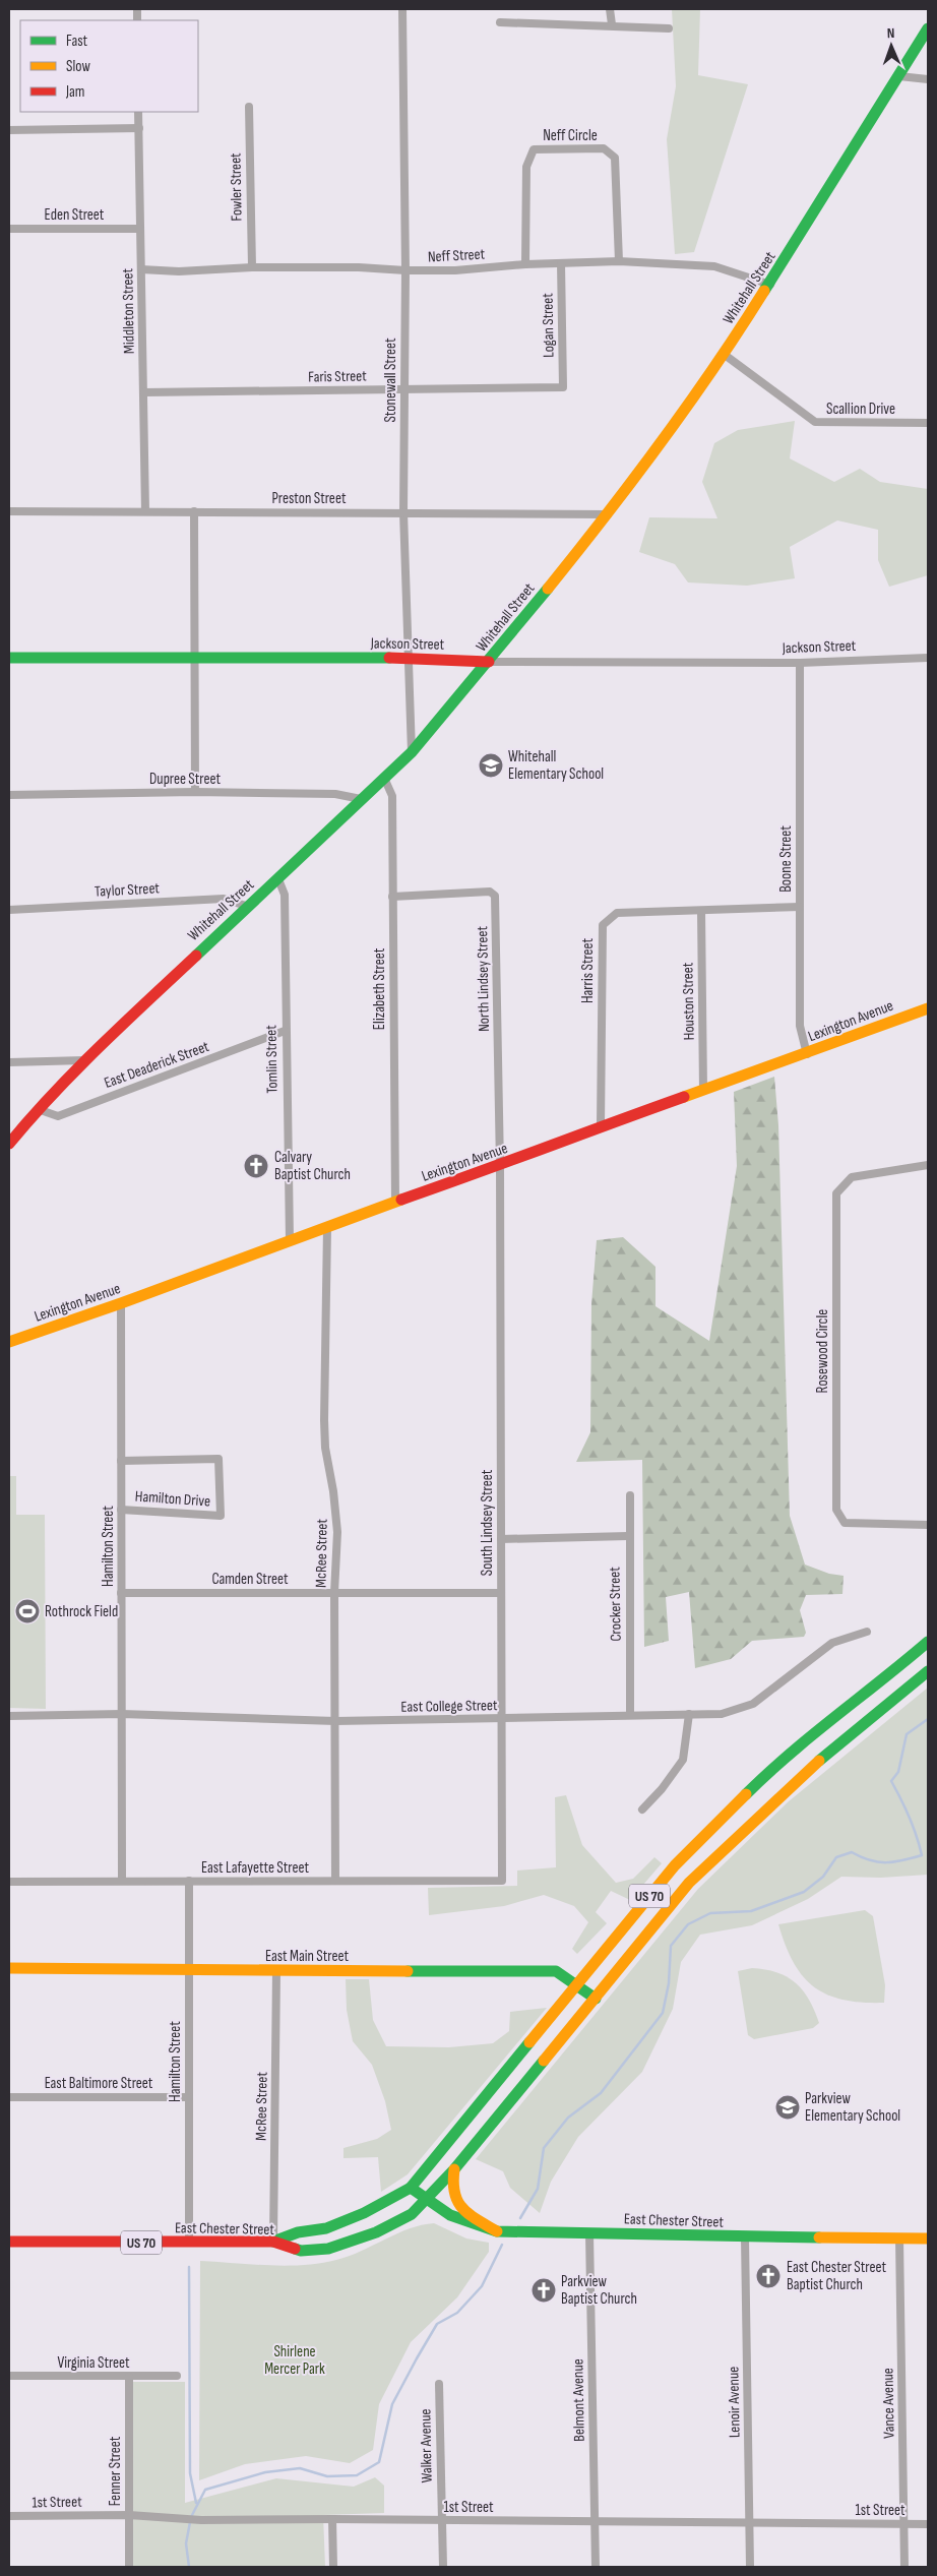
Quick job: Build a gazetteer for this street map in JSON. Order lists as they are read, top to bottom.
{
  "streets": {
    "main road": [
      "Whitehall Street",
      "Jackson Street",
      "Lexington Avenue",
      "US 70",
      "East Main Street",
      "East Chester Street"
    ],
    "street": [
      "Neff Circle",
      "Fowler Street",
      "Eden Street",
      "Neff Street",
      "Middleton Street",
      "Logan Street",
      "Faris Street",
      "Stonewall Street",
      "Scallion Drive",
      "Preston Street",
      "Dupree Street",
      "Boone Street",
      "Taylor Street",
      "Harris Street",
      "North Lindsey Street",
      "Elizabeth Street",
      "Houston Street",
      "Tomlin Street",
      "East Deaderick Street",
      "Rosewood Circle",
      "Hamilton Drive",
      "South Lindsey Street",
      "Hamilton Street",
      "McRee Street",
      "Camden Street",
      "Crocker Street",
      "East College Street",
      "East Lafayette Street",
      "East Baltimore Street",
      "Virginia Street",
      "Belmont Avenue",
      "Lenoir Avenue",
      "Vance Avenue",
      "Walker Avenue",
      "Fenner Street",
      "1st Street"
    ]
  },
  "crossings": [
    ["Neff Circle", "Neff Street"],
    ["Fowler Street", "Neff Street"],
    ["Eden Street", "Middleton Street"],
    ["Neff Street", "Whitehall Street"],
    ["Neff Street", "Middleton Street"],
    ["Neff Street", "Logan Street"],
    ["Neff Street", "Stonewall Street"],
    ["Whitehall Street", "Stonewall Street"],
    ["Whitehall Street", "Scallion Drive"],
    ["Whitehall Street", "Preston Street"],
    ["Whitehall Street", "Jackson Street"],
    ["Whitehall Street", "Dupree Street"],
    ["Whitehall Street", "Taylor Street"],
    ["Whitehall Street", "Elizabeth Street"],
    ["Whitehall Street", "Tomlin Street"],
    ["Whitehall Street", "East Deaderick Street"],
    ["Middleton Street", "Faris Street"],
    ["Middleton Street", "Preston Street"],
    ["Logan Street", "Faris Street"],
    ["Faris Street", "Stonewall Street"],
    ["Stonewall Street", "Preston Street"],
    ["Stonewall Street", "Jackson Street"],
    ["Jackson Street", "Boone Street"],
    ["Boone Street", "Harris Street"],
    ["Boone Street", "Lexington Avenue"],
    ["Harris Street", "Houston Street"],
    ["Harris Street", "Lexington Avenue"],
    ["North Lindsey Street", "Elizabeth Street"],
    ["North Lindsey Street", "Lexington Avenue"],
    ["North Lindsey Street", "South Lindsey Street"],
    ["Elizabeth Street", "Lexington Avenue"],
    ["Houston Street", "Lexington Avenue"],
    ["Lexington Avenue", "Tomlin Street"],
    ["Lexington Avenue", "South Lindsey Street"],
    ["Lexington Avenue", "Hamilton Street"],
    ["Lexington Avenue", "McRee Street"],
    ["Tomlin Street", "East Deaderick Street"],
    ["Hamilton Drive", "Hamilton Street"],
    ["South Lindsey Street", "Camden Street"],
    ["South Lindsey Street", "East College Street"],
    ["South Lindsey Street", "East Lafayette Street"],
    ["Hamilton Street", "Camden Street"],
    ["Hamilton Street", "East College Street"],
    ["Hamilton Street", "East Lafayette Street"],
    ["Hamilton Street", "East Main Street"],
    ["Hamilton Street", "East Baltimore Street"],
    ["Hamilton Street", "East Chester Street"],
    ["McRee Street", "Camden Street"],
    ["McRee Street", "East College Street"],
    ["McRee Street", "East Lafayette Street"],
    ["McRee Street", "US 70"],
    ["McRee Street", "East Main Street"],
    ["McRee Street", "East Chester Street"],
    ["Crocker Street", "East College Street"],
    ["US 70", "East Main Street"],
    ["US 70", "East Chester Street"],
    ["East Chester Street", "Belmont Avenue"],
    ["East Chester Street", "Lenoir Avenue"],
    ["East Chester Street", "Vance Avenue"],
    ["Virginia Street", "Fenner Street"],
    ["Belmont Avenue", "1st Street"],
    ["Lenoir Avenue", "1st Street"],
    ["Vance Avenue", "1st Street"],
    ["Walker Avenue", "1st Street"],
    ["Fenner Street", "1st Street"]
  ],
  "parks": ["Shirlene Mercer Park"],
  "places": {
    "school or university": ["Whitehall Elementary School", "Parkview Elementary School"],
    "church": ["Calvary Baptist Church", "East Chester Street Baptist Church", "Parkview Baptist Church"],
    "sports": ["Rothrock Field"]
  },
  "legend": ["Fast", "Slow", "Jam"],
  "north": "top"
}
